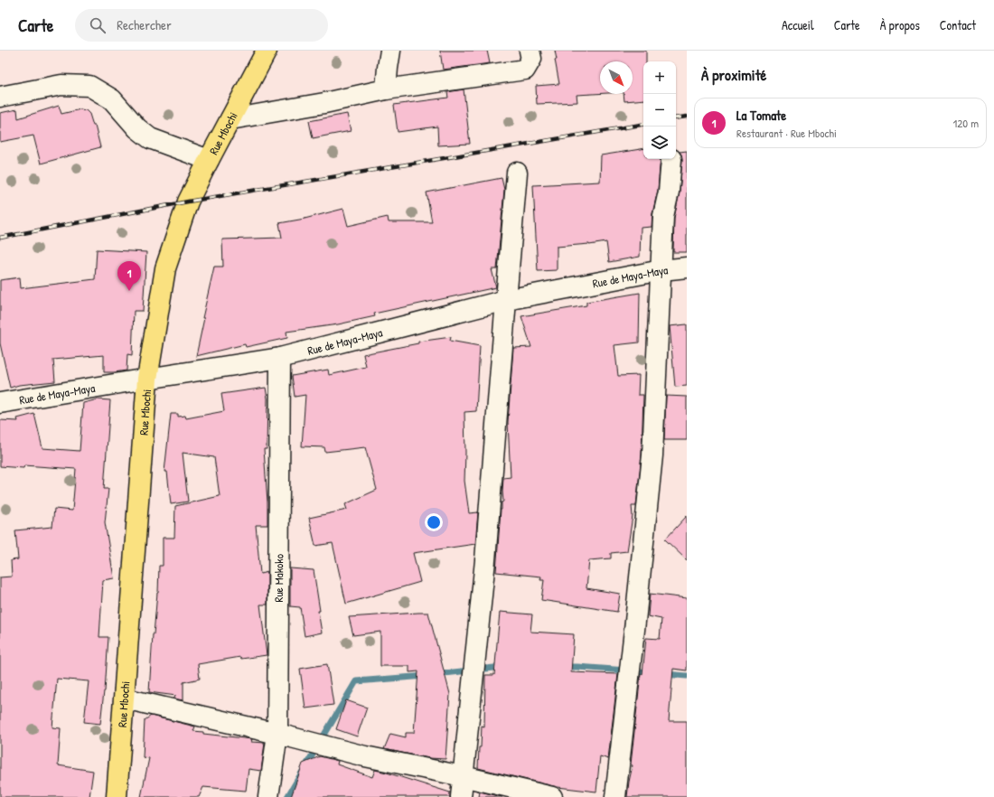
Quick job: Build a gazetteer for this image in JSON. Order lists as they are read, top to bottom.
{
  "streets": {
    "main road": ["Rue Mbochi"],
    "street": ["Rue de Maya-Maya", "Rue Makoko"]
  },
  "crossings": [
    ["Rue Mbochi", "Rue de Maya-Maya"],
    ["Rue de Maya-Maya", "Rue Makoko"]
  ],
  "north": "bottom right",
  "page": {
    "header": "Carte",
    "search": "Rechercher",
    "nav": [
      "Accueil",
      "Carte",
      "À propos",
      "Contact"
    ],
    "heading": "À proximité",
    "map_buttons": ["+", "−"],
    "list": [
      {
        "mark": "1",
        "name": "La Tomate",
        "note": "Restaurant · Rue Mbochi",
        "value": "120 m"
      }
    ],
    "pins": "1"
  }
}
